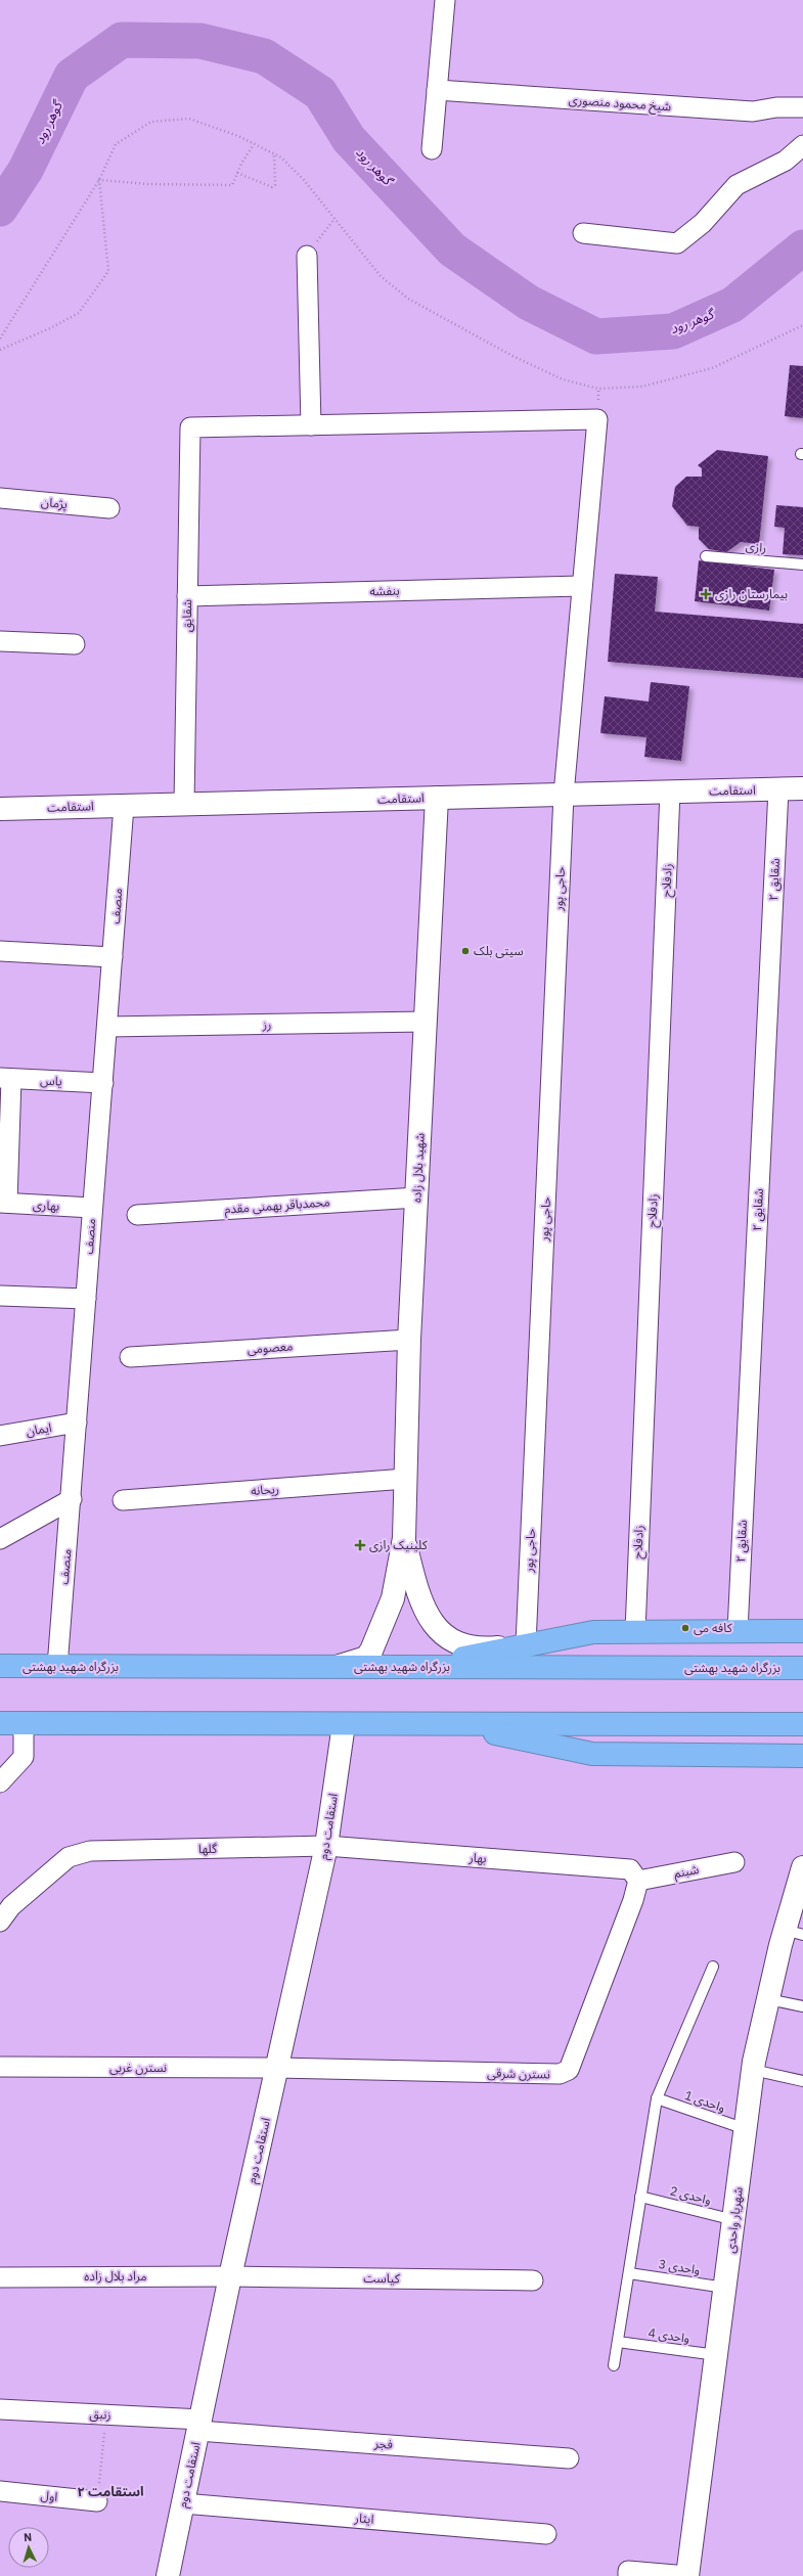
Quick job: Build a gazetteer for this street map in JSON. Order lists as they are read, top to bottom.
{
  "streets": {
    "highway": ["بزرگراه شهید بهشتی"],
    "main road": [
      "استقامت",
      "شهید بلال زاده",
      "استقامت دوم",
      "شهریار واحدی"
    ],
    "street": [
      "شیخ محمود منصوری",
      "پژمان",
      "بنفشه",
      "شقایق",
      "شقایق ۲",
      "زادفلاح",
      "حاجی پور",
      "منصف",
      "رز",
      "یاس",
      "بهاری",
      "محمدباقر بهمنی مقدم",
      "معصومی",
      "ایمان",
      "ریحانه",
      "گلها",
      "بهار",
      "شبنم",
      "نسترن غربی",
      "نسترن شرقی",
      "مراد بلال زاده",
      "کیاست",
      "زنبق",
      "فجر",
      "اول",
      "ایثار"
    ],
    "lane": [
      "رازی",
      "واحدی 1",
      "واحدی 2",
      "واحدی 3",
      "واحدی 4"
    ]
  },
  "crossings": [
    ["بنفشه", "شقایق"],
    ["شقایق", "استقامت"],
    ["استقامت", "شقایق ۲"],
    ["استقامت", "زادفلاح"],
    ["استقامت", "حاجی پور"],
    ["استقامت", "منصف"],
    ["استقامت", "شهید بلال زاده"],
    ["حاجی پور", "شهید بلال زاده"],
    ["منصف", "رز"],
    ["منصف", "یاس"],
    ["منصف", "بهاری"],
    ["منصف", "ایمان"],
    ["منصف", "بزرگراه شهید بهشتی"],
    ["رز", "شهید بلال زاده"],
    ["شهید بلال زاده", "محمدباقر بهمنی مقدم"],
    ["شهید بلال زاده", "معصومی"],
    ["شهید بلال زاده", "ریحانه"],
    ["شهید بلال زاده", "بزرگراه شهید بهشتی"],
    ["استقامت دوم", "گلها"],
    ["استقامت دوم", "بهار"],
    ["استقامت دوم", "نسترن غربی"],
    ["استقامت دوم", "نسترن شرقی"],
    ["استقامت دوم", "مراد بلال زاده"],
    ["استقامت دوم", "کیاست"],
    ["استقامت دوم", "زنبق"],
    ["استقامت دوم", "فجر"],
    ["استقامت دوم", "ایثار"],
    ["گلها", "بهار"],
    ["بهار", "شبنم"],
    ["بهار", "نسترن شرقی"],
    ["شبنم", "نسترن شرقی"],
    ["نسترن غربی", "نسترن شرقی"],
    ["واحدی 1", "شهریار واحدی"],
    ["واحدی 2", "شهریار واحدی"],
    ["شهریار واحدی", "واحدی 3"],
    ["شهریار واحدی", "واحدی 4"],
    ["مراد بلال زاده", "کیاست"],
    ["زنبق", "فجر"]
  ],
  "districts": ["استقامت ۲"],
  "water": ["گوهر رود"],
  "places": {
    "health": ["بیمارستان رازی", "کلینیک رازی"],
    "other": ["سیتی بلک", "کافه می"]
  },
  "north": "top"
}
